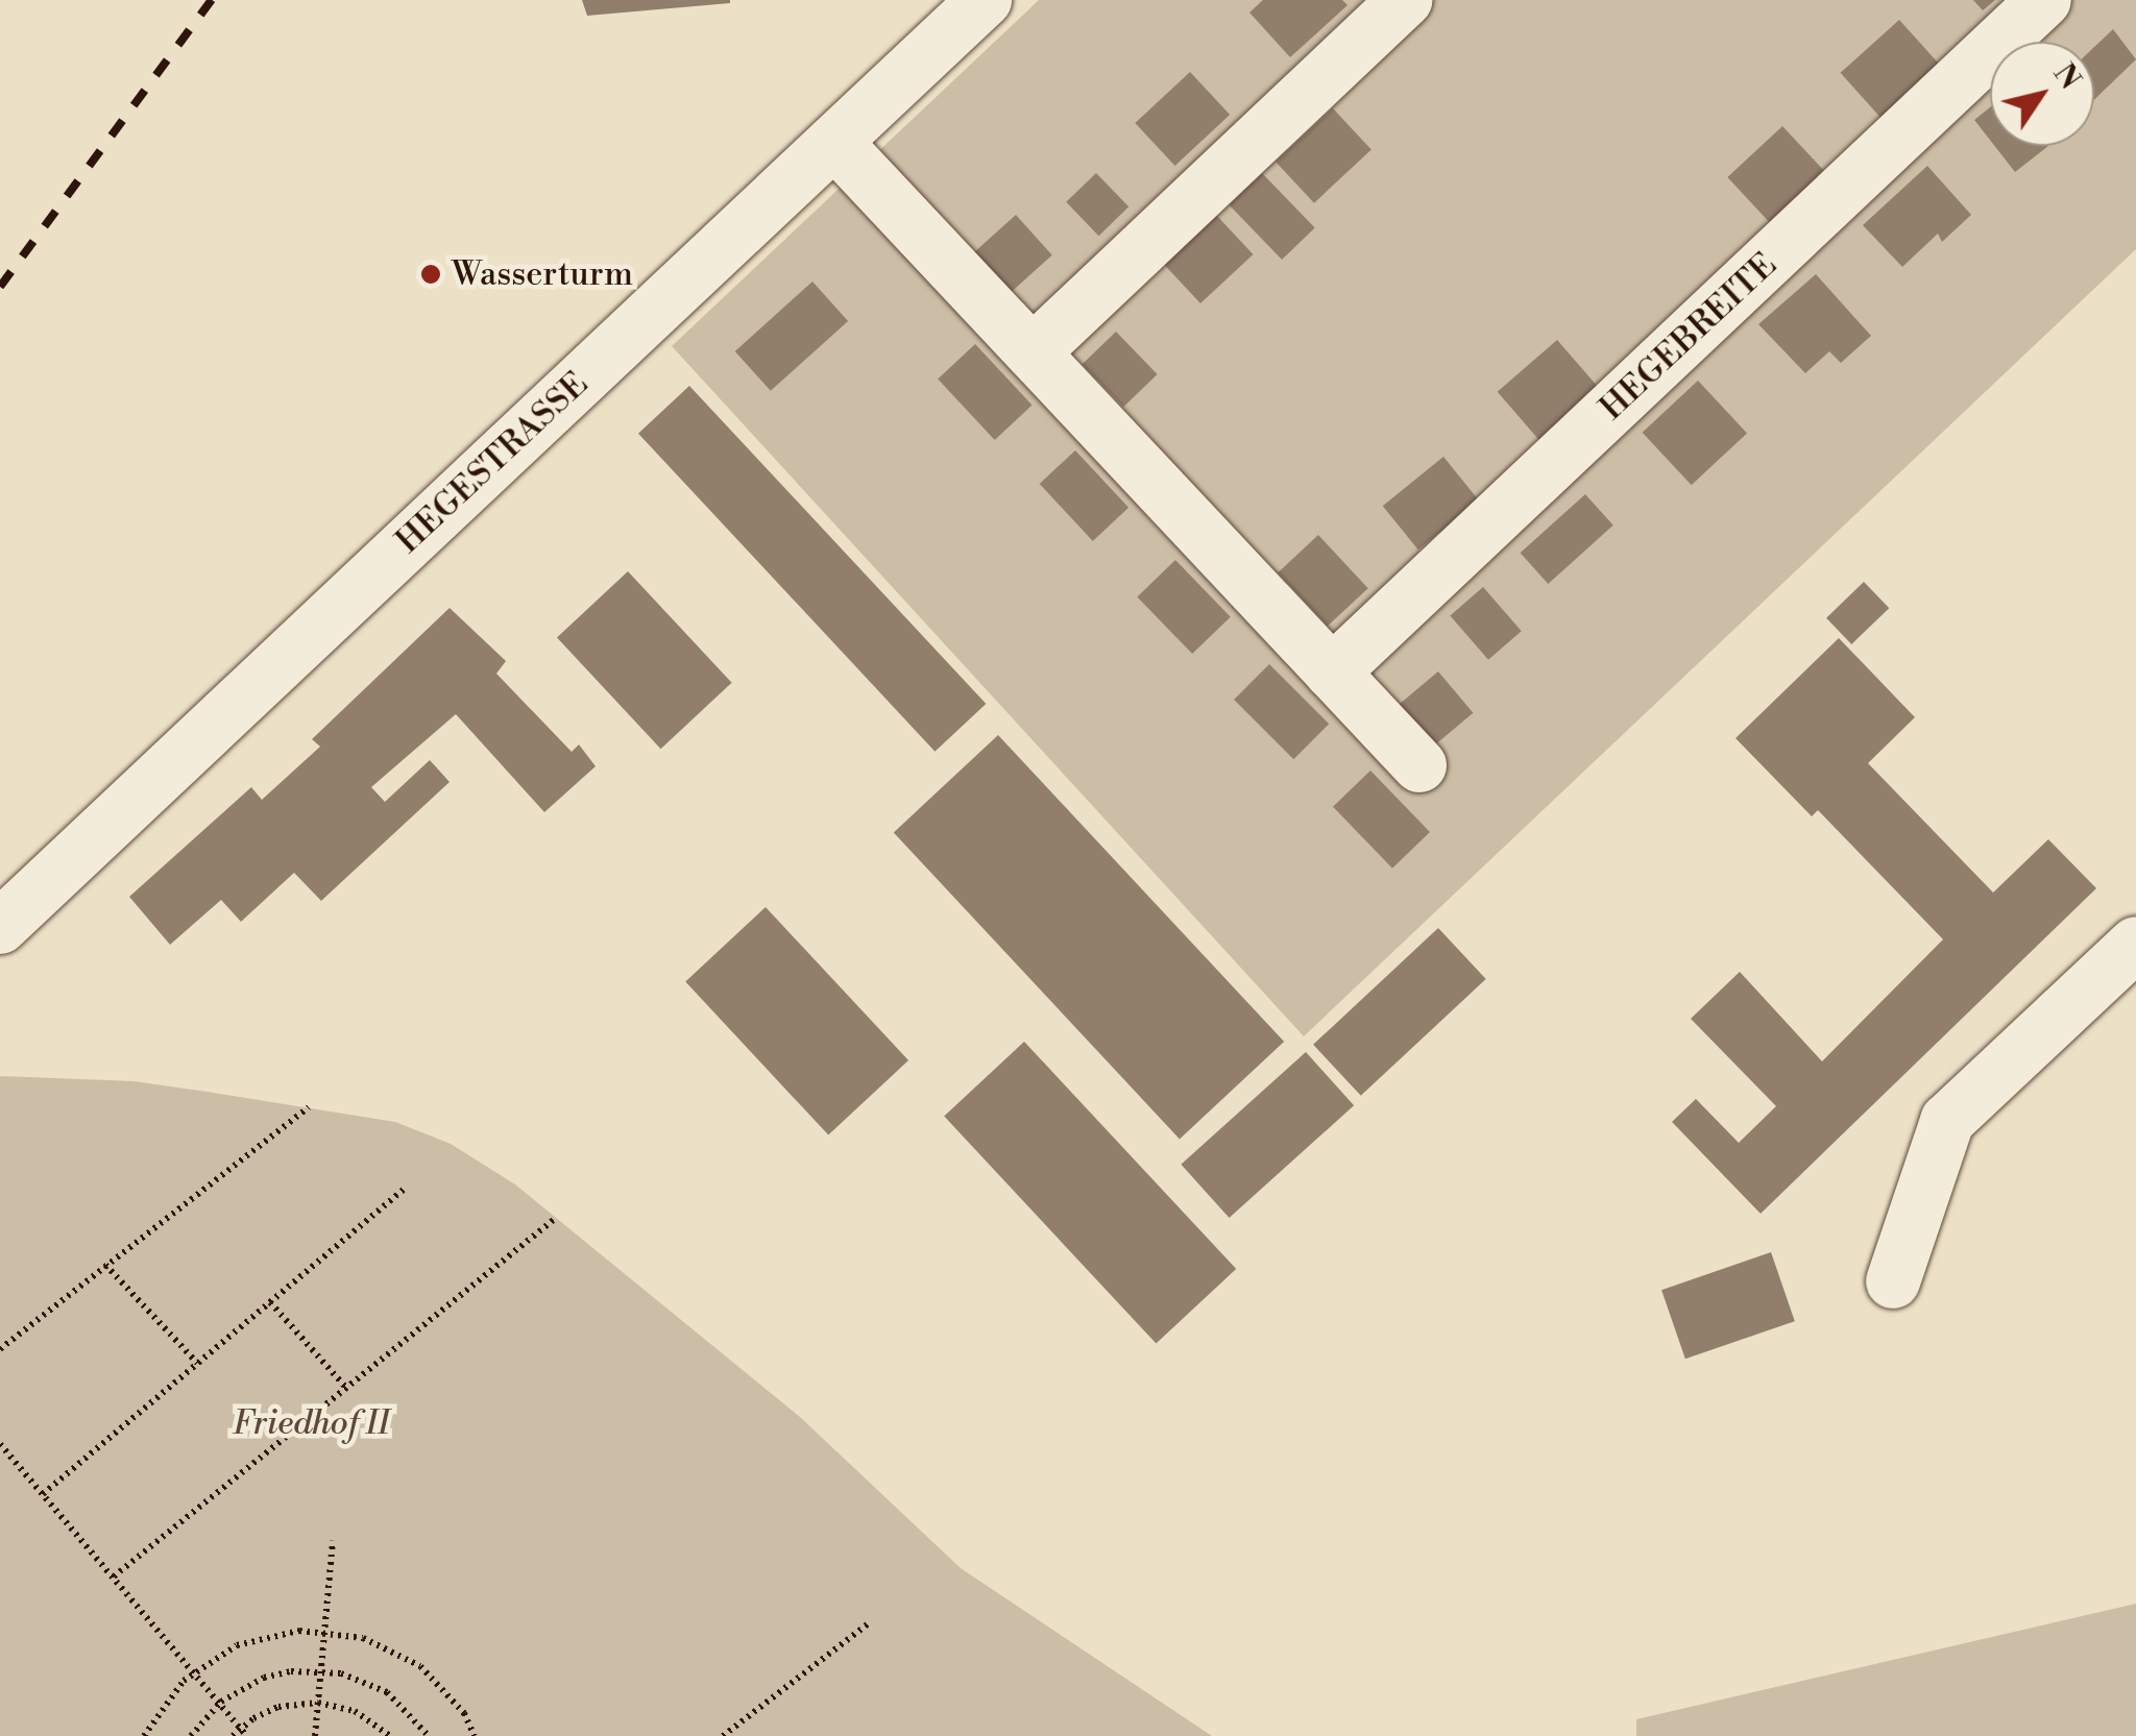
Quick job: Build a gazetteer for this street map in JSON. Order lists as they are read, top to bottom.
{
  "streets": {
    "street": ["HEGEBREITE", "HEGESTRASSE"]
  },
  "parks": ["Friedhof II"],
  "places": ["Wasserturm"],
  "north": "top right"
}
